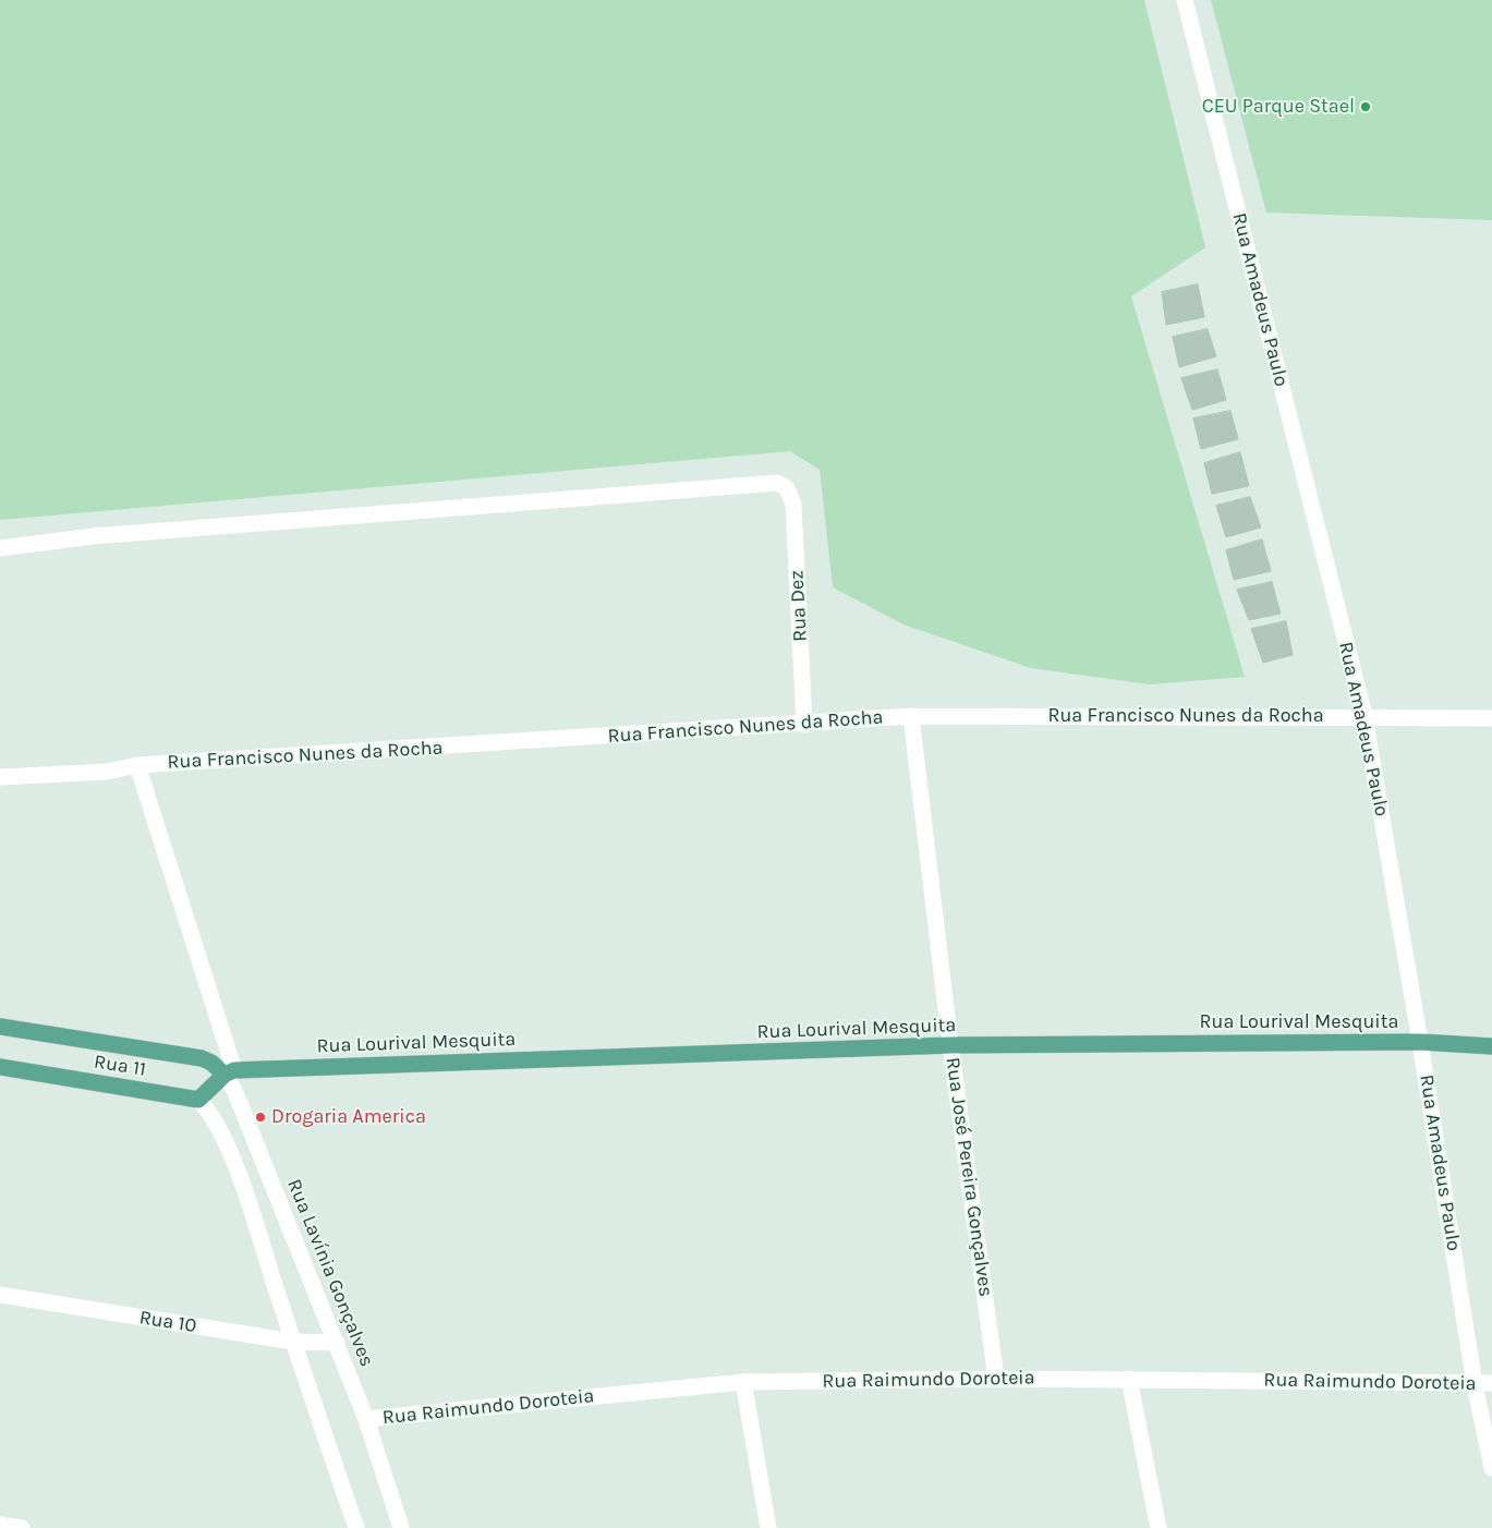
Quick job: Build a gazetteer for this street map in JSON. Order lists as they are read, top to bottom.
{
  "streets": {
    "main road": ["Rua Lourival Mesquita", "Rua 11", "Rua Lavínia Gonçalves"],
    "street": [
      "Rua Amadeus Paulo",
      "Rua Dez",
      "Rua Francisco Nunes da Rocha",
      "Rua José Pereira Gonçalves",
      "Rua 10",
      "Rua Raimundo Doroteia"
    ]
  },
  "crossings": [
    ["Rua Amadeus Paulo", "Rua Francisco Nunes da Rocha"],
    ["Rua Amadeus Paulo", "Rua Lourival Mesquita"],
    ["Rua Amadeus Paulo", "Rua Raimundo Doroteia"],
    ["Rua Dez", "Rua Francisco Nunes da Rocha"],
    ["Rua Francisco Nunes da Rocha", "Rua José Pereira Gonçalves"],
    ["Rua Francisco Nunes da Rocha", "Rua Lavínia Gonçalves"],
    ["Rua Lourival Mesquita", "Rua José Pereira Gonçalves"],
    ["Rua Lourival Mesquita", "Rua Lavínia Gonçalves"],
    ["Rua 11", "Rua Lavínia Gonçalves"],
    ["Rua José Pereira Gonçalves", "Rua Raimundo Doroteia"],
    ["Rua Lavínia Gonçalves", "Rua 10"],
    ["Rua Lavínia Gonçalves", "Rua Raimundo Doroteia"]
  ],
  "places": ["CEU Parque Stael", "Drogaria America"]
}
